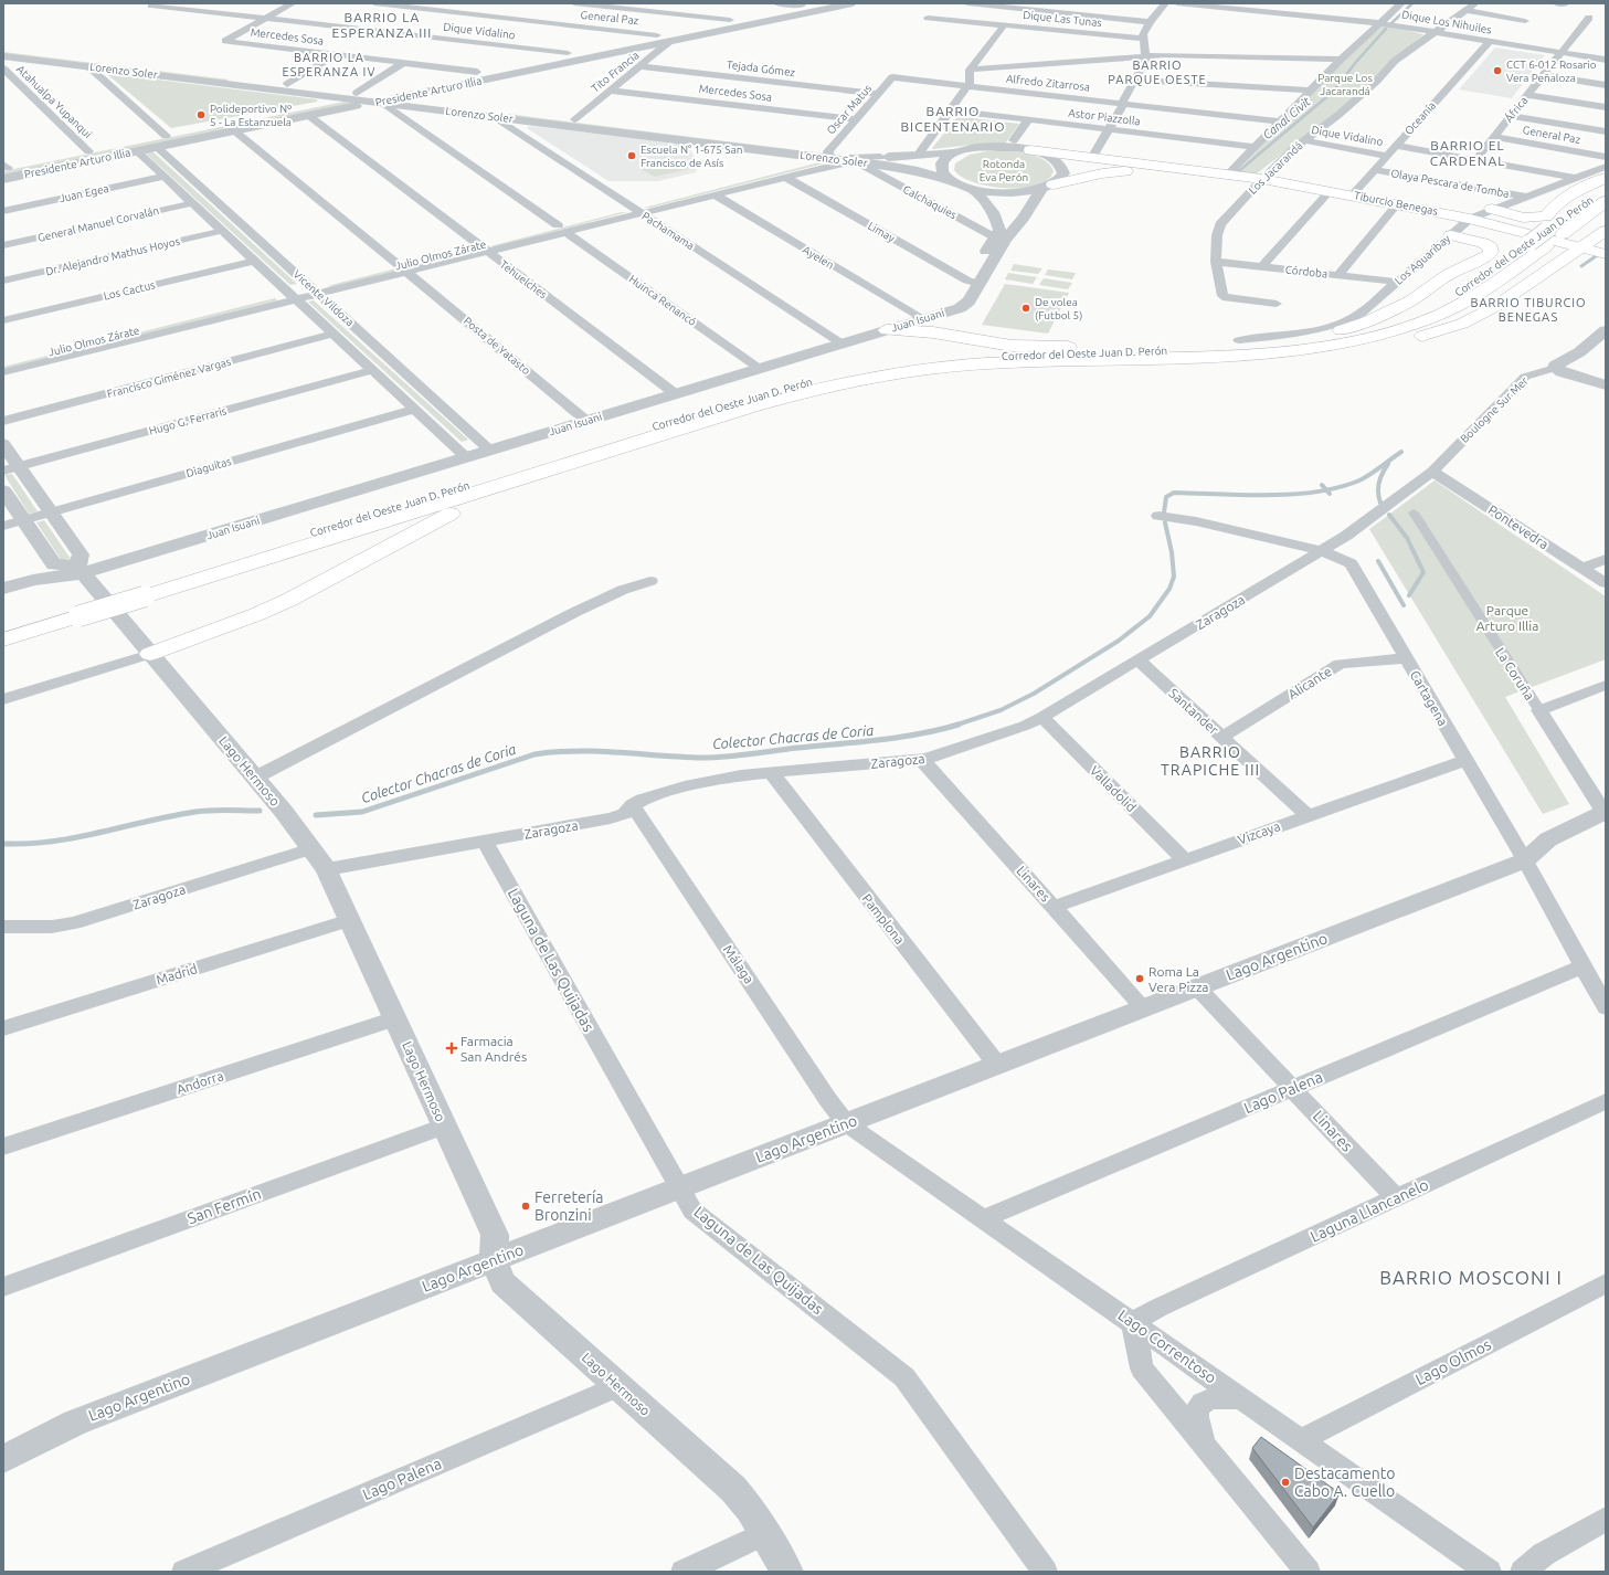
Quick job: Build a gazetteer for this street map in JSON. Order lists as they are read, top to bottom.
{
  "streets": {
    "main road": ["Tiburcio Benegas", "Corredor del Oeste Juan D. Perón"],
    "street": [
      "General Paz",
      "Dique Las Tunas",
      "Dique Los Nihuiles",
      "Dique Vidalino",
      "Mercedes Sosa",
      "Tejada Gómez",
      "Lorenzo Soler",
      "Tito Francia",
      "Alfredo Zitarrosa",
      "Presidente Arturo Illia",
      "Atahualpa Yupanqui",
      "Oscar Matus",
      "África",
      "Astor Piazzolla",
      "Oceanía",
      "Los Jacarandá",
      "Olaya Pescara de Tomba",
      "Juan Egea",
      "Calchaquies",
      "General Manuel Corvalán",
      "Pachamama",
      "Limay",
      "Julio Olmos Zárate",
      "Dr. Alejandro Mathus Hoyos",
      "Ayelen",
      "Los Aguaribay",
      "Córdoba",
      "Tehuelches",
      "Los Cactus",
      "Vicente Vildoza",
      "Huinca Renancó",
      "Juan Isuani",
      "Posta de Yatasto",
      "Francisco Giménez Vargas",
      "Boulogne Sur Mer",
      "Hugo G. Ferraris",
      "Diaguitas",
      "Pontevedra",
      "Zaragoza",
      "La Coruña",
      "Alicante",
      "Cartagena",
      "Santander",
      "Lago Hermoso",
      "Valladolid",
      "Vizcaya",
      "Linares",
      "Pamplona",
      "Lago Argentino",
      "Laguna de Las Quijadas",
      "Málaga",
      "Madrid",
      "Andorra",
      "Lago Palena",
      "San Fermín",
      "Laguna Llancanelo",
      "Lago Correntoso",
      "Lago Olmos"
    ]
  },
  "crossings": [
    ["General Paz", "Presidente Arturo Illia"],
    ["General Paz", "África"],
    ["Dique Los Nihuiles", "África"],
    ["Dique Los Nihuiles", "Oceanía"],
    ["Dique Los Nihuiles", "Los Jacarandá"],
    ["Dique Vidalino", "Mercedes Sosa"],
    ["Dique Vidalino", "Presidente Arturo Illia"],
    ["Dique Vidalino", "África"],
    ["Dique Vidalino", "Oceanía"],
    ["Dique Vidalino", "Los Jacarandá"],
    ["Dique Vidalino", "Los Aguaribay"],
    ["Mercedes Sosa", "Tito Francia"],
    ["Mercedes Sosa", "Presidente Arturo Illia"],
    ["Mercedes Sosa", "Oscar Matus"],
    ["Tejada Gómez", "Tito Francia"],
    ["Tejada Gómez", "Oscar Matus"],
    ["Lorenzo Soler", "Tito Francia"],
    ["Lorenzo Soler", "Presidente Arturo Illia"],
    ["Lorenzo Soler", "Oscar Matus"],
    ["Lorenzo Soler", "Calchaquies"],
    ["Lorenzo Soler", "Tiburcio Benegas"],
    ["Lorenzo Soler", "Pachamama"],
    ["Lorenzo Soler", "Julio Olmos Zárate"],
    ["Lorenzo Soler", "Huinca Renancó"],
    ["Lorenzo Soler", "Juan Isuani"],
    ["Tito Francia", "Presidente Arturo Illia"],
    ["Alfredo Zitarrosa", "Oscar Matus"],
    ["Presidente Arturo Illia", "Atahualpa Yupanqui"],
    ["Presidente Arturo Illia", "Tehuelches"],
    ["Presidente Arturo Illia", "Vicente Vildoza"],
    ["Presidente Arturo Illia", "Huinca Renancó"],
    ["Presidente Arturo Illia", "Posta de Yatasto"],
    ["Oscar Matus", "Julio Olmos Zárate"],
    ["Oceanía", "Olaya Pescara de Tomba"],
    ["Oceanía", "Tiburcio Benegas"],
    ["Los Jacarandá", "Tiburcio Benegas"],
    ["Los Jacarandá", "Córdoba"],
    ["Olaya Pescara de Tomba", "Los Aguaribay"],
    ["Juan Egea", "Vicente Vildoza"],
    ["Calchaquies", "Julio Olmos Zárate"],
    ["Calchaquies", "Juan Isuani"],
    ["Tiburcio Benegas", "Los Aguaribay"],
    ["Tiburcio Benegas", "Juan Isuani"],
    ["General Manuel Corvalán", "Vicente Vildoza"],
    ["Pachamama", "Julio Olmos Zárate"],
    ["Pachamama", "Juan Isuani"],
    ["Limay", "Julio Olmos Zárate"],
    ["Limay", "Juan Isuani"],
    ["Corredor del Oeste Juan D. Perón", "Los Aguaribay"],
    ["Julio Olmos Zárate", "Ayelen"],
    ["Julio Olmos Zárate", "Tehuelches"],
    ["Julio Olmos Zárate", "Vicente Vildoza"],
    ["Julio Olmos Zárate", "Huinca Renancó"],
    ["Julio Olmos Zárate", "Posta de Yatasto"],
    ["Dr. Alejandro Mathus Hoyos", "Vicente Vildoza"],
    ["Ayelen", "Juan Isuani"],
    ["Los Aguaribay", "Córdoba"],
    ["Tehuelches", "Juan Isuani"],
    ["Los Cactus", "Vicente Vildoza"],
    ["Vicente Vildoza", "Juan Isuani"],
    ["Vicente Vildoza", "Francisco Giménez Vargas"],
    ["Vicente Vildoza", "Hugo G. Ferraris"],
    ["Vicente Vildoza", "Diaguitas"],
    ["Huinca Renancó", "Juan Isuani"],
    ["Juan Isuani", "Posta de Yatasto"],
    ["Juan Isuani", "Lago Hermoso"],
    ["Boulogne Sur Mer", "Pontevedra"],
    ["Boulogne Sur Mer", "Zaragoza"],
    ["Pontevedra", "Zaragoza"],
    ["Zaragoza", "Cartagena"],
    ["Zaragoza", "Santander"],
    ["Zaragoza", "Lago Hermoso"],
    ["Zaragoza", "Valladolid"],
    ["Zaragoza", "Linares"],
    ["Zaragoza", "Pamplona"],
    ["Zaragoza", "Laguna de Las Quijadas"],
    ["Zaragoza", "Málaga"],
    ["La Coruña", "Lago Argentino"],
    ["Alicante", "Cartagena"],
    ["Alicante", "Santander"],
    ["Cartagena", "Vizcaya"],
    ["Cartagena", "Lago Argentino"],
    ["Cartagena", "Lago Palena"],
    ["Santander", "Vizcaya"],
    ["Lago Hermoso", "Lago Argentino"],
    ["Lago Hermoso", "Madrid"],
    ["Lago Hermoso", "Andorra"],
    ["Lago Hermoso", "Lago Palena"],
    ["Lago Hermoso", "San Fermín"],
    ["Valladolid", "Vizcaya"],
    ["Vizcaya", "Linares"],
    ["Linares", "Lago Argentino"],
    ["Linares", "Lago Palena"],
    ["Linares", "Laguna Llancanelo"],
    ["Pamplona", "Lago Argentino"],
    ["Lago Argentino", "Laguna de Las Quijadas"],
    ["Lago Argentino", "Málaga"],
    ["Lago Argentino", "Lago Correntoso"],
    ["Málaga", "Lago Correntoso"],
    ["Lago Palena", "Lago Correntoso"],
    ["Laguna Llancanelo", "Lago Correntoso"],
    ["Lago Correntoso", "Lago Olmos"]
  ],
  "districts": [
    "BARRIO LA ESPERANZA III",
    "BARRIO LA ESPERANZA IV",
    "BARRIO PARQUE OESTE",
    "BARRIO BICENTENARIO",
    "BARRIO EL CARDENAL",
    "BARRIO TIBURCIO BENEGAS",
    "BARRIO TRAPICHE III",
    "BARRIO MOSCONI I"
  ],
  "water": ["Canal Civit", "Colector Chacras de Coria"],
  "parks": ["Parque Los Jacarandá", "Rotonda Eva Perón", "Parque Arturo Illia"],
  "places": {
    "other": [
      "CCT 6-012 Rosario Vera Peñaloza",
      "Polideportivo Nº 5 - La Estanzuela",
      "Escuela N° 1-675 San Francisco de Asís",
      "De volea (Futbol 5)",
      "Roma La Vera Pizza",
      "Ferretería Bronzini",
      "Destacamento Cabo A. Cuello"
    ],
    "health": ["Farmacia San Andrés"]
  }
}
